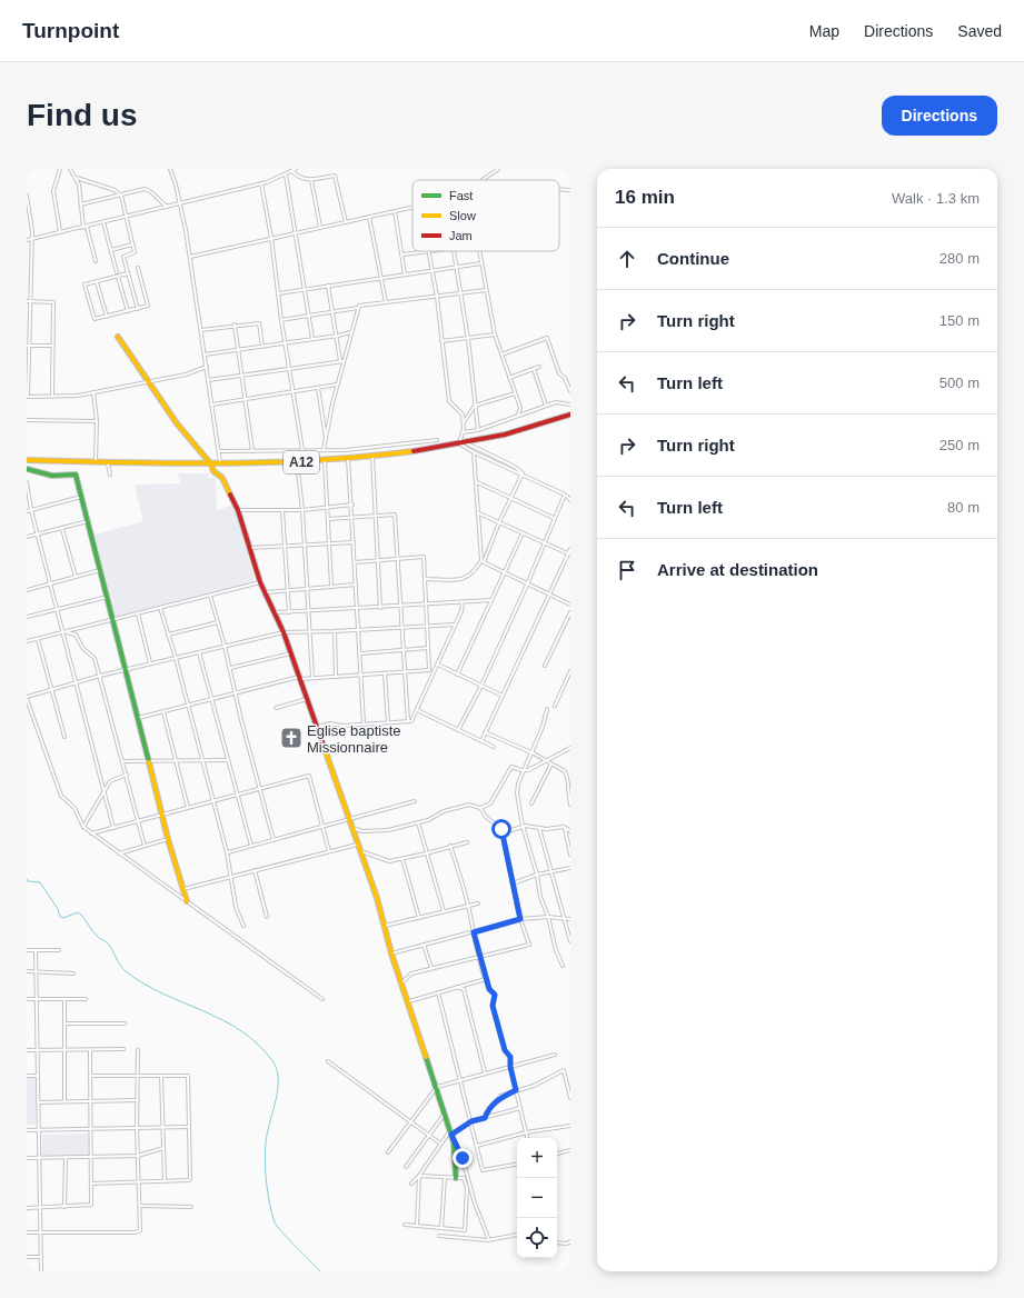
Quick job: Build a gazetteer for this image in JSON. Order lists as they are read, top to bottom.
{
  "streets": {
    "street": ["A12"]
  },
  "places": {
    "church": ["Eglise baptiste Missionnaire"]
  },
  "legend": ["Fast", "Slow", "Jam"],
  "page": {
    "header": "Turnpoint",
    "nav": ["Map", "Directions", "Saved"],
    "buttons": "Directions",
    "title": "Find us",
    "heading": ["16 min", "Walk · 1.3 km"],
    "list": [
      ["Continue", "280 m"],
      ["Turn right", "150 m"],
      ["Turn left", "500 m"],
      ["Turn right", "250 m"],
      ["Turn left", "80 m"],
      "Arrive at destination"
    ],
    "map_buttons": ["+", "−"]
  }
}
